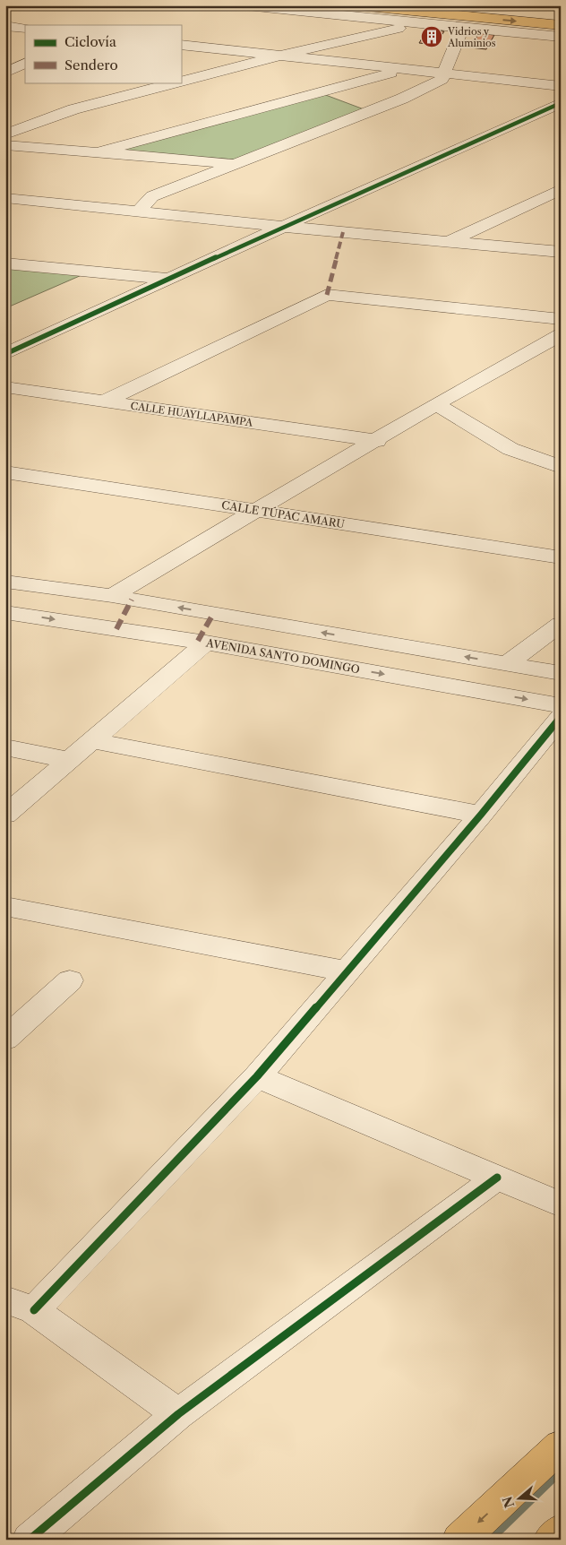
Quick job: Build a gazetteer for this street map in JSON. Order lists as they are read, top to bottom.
{
  "streets": {
    "street": ["CALLE HUAYLLAPAMPA", "CALLE TÚPAC AMARU", "AVENIDA SANTO DOMINGO"]
  },
  "places": {
    "building": ["Vidrios y Aluminios"]
  },
  "legend": ["Ciclovía", "Sendero"],
  "north": "left"
}
